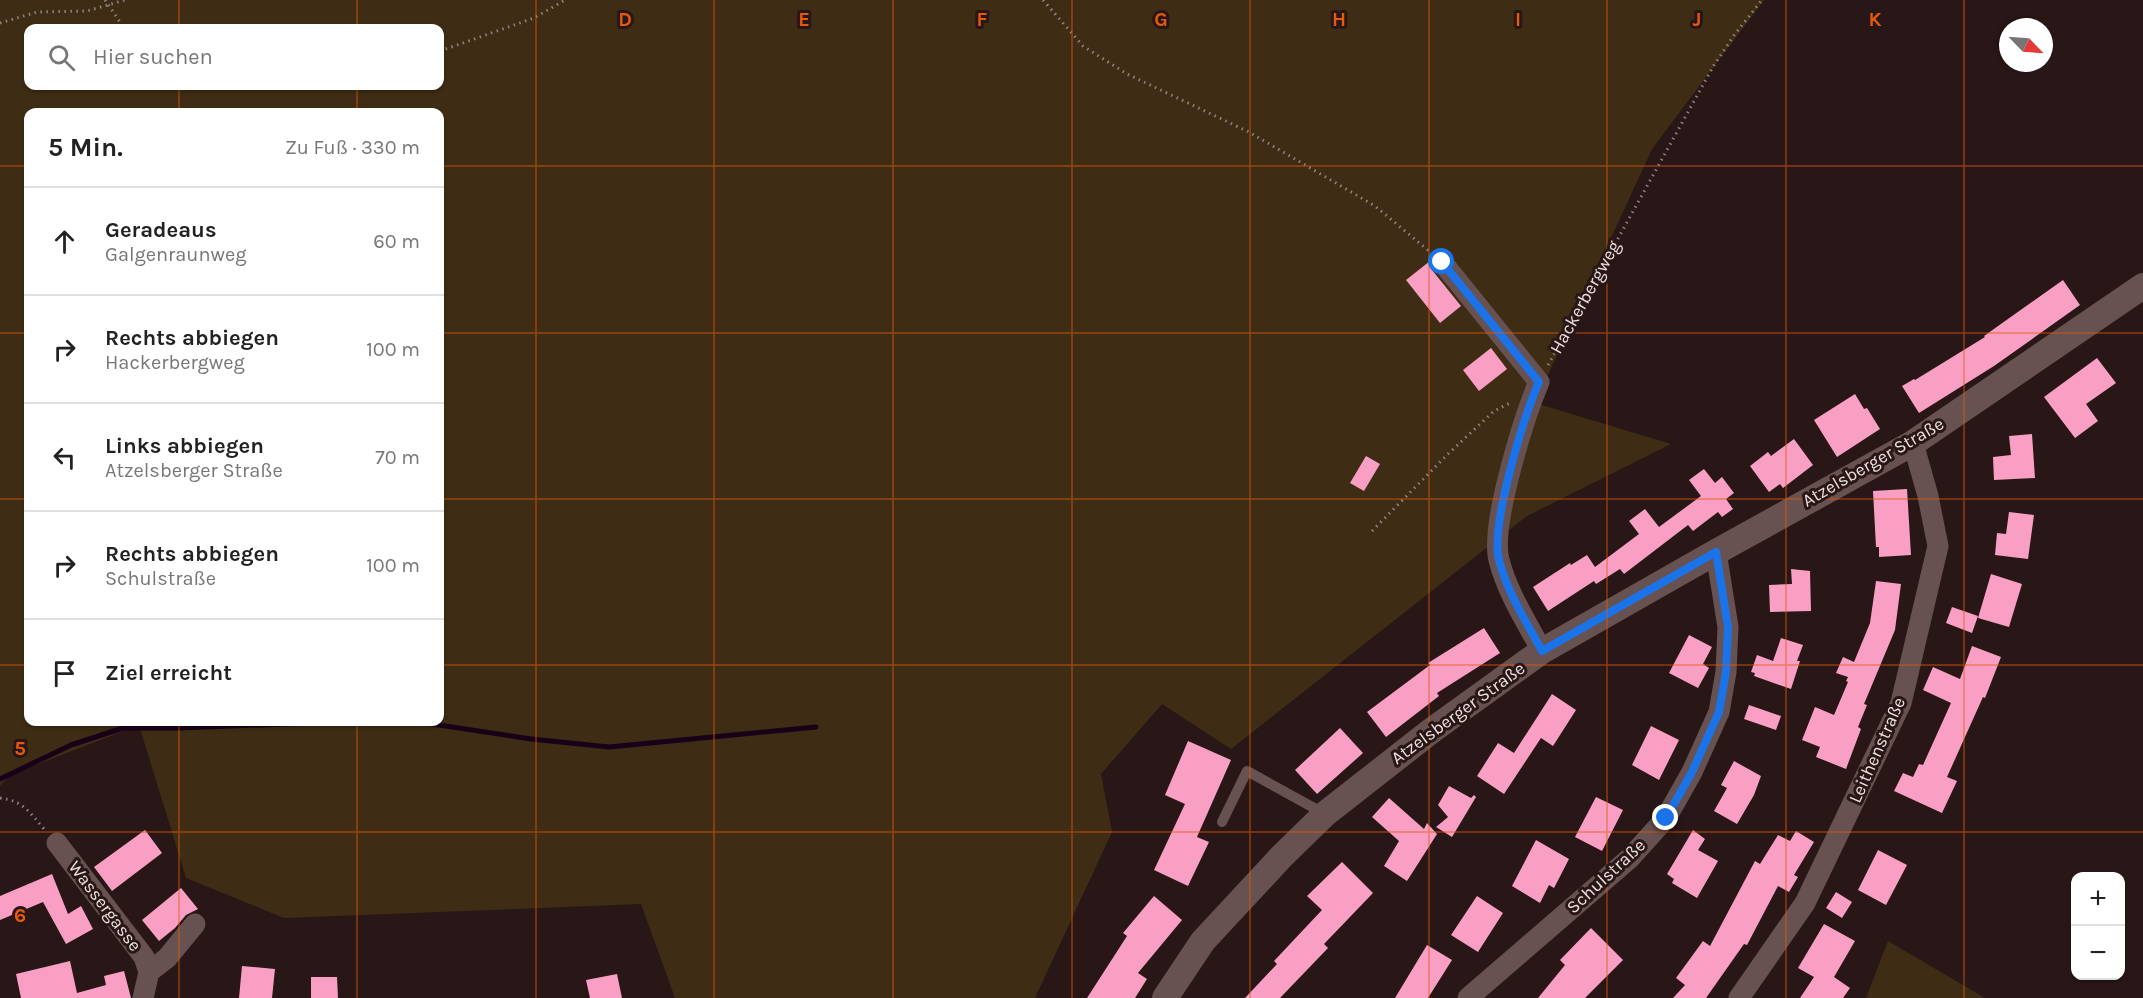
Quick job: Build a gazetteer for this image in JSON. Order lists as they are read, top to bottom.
{
  "streets": {
    "street": [
      "Atzelsberger Straße",
      "Leithenstraße",
      "Schulstraße",
      "Wassergasse"
    ],
    "path": ["Hackerbergweg"]
  },
  "crossings": [
    ["Atzelsberger Straße", "Leithenstraße"],
    ["Atzelsberger Straße", "Schulstraße"]
  ],
  "north": "bottom right",
  "page": {
    "search": "Hier suchen",
    "heading": ["5 Min.", "Zu Fuß · 330 m"],
    "list": [
      ["Geradeaus", "Galgenraunweg", "60 m"],
      ["Rechts abbiegen", "Hackerbergweg", "100 m"],
      ["Links abbiegen", "Atzelsberger Straße", "70 m"],
      ["Rechts abbiegen", "Schulstraße", "100 m"],
      "Ziel erreicht"
    ],
    "map_buttons": ["+", "−"]
  },
  "grid": {
    "columns": [
      "D",
      "E",
      "F",
      "G",
      "H",
      "I",
      "J",
      "K"
    ],
    "rows": ["5", "6"]
  }
}
